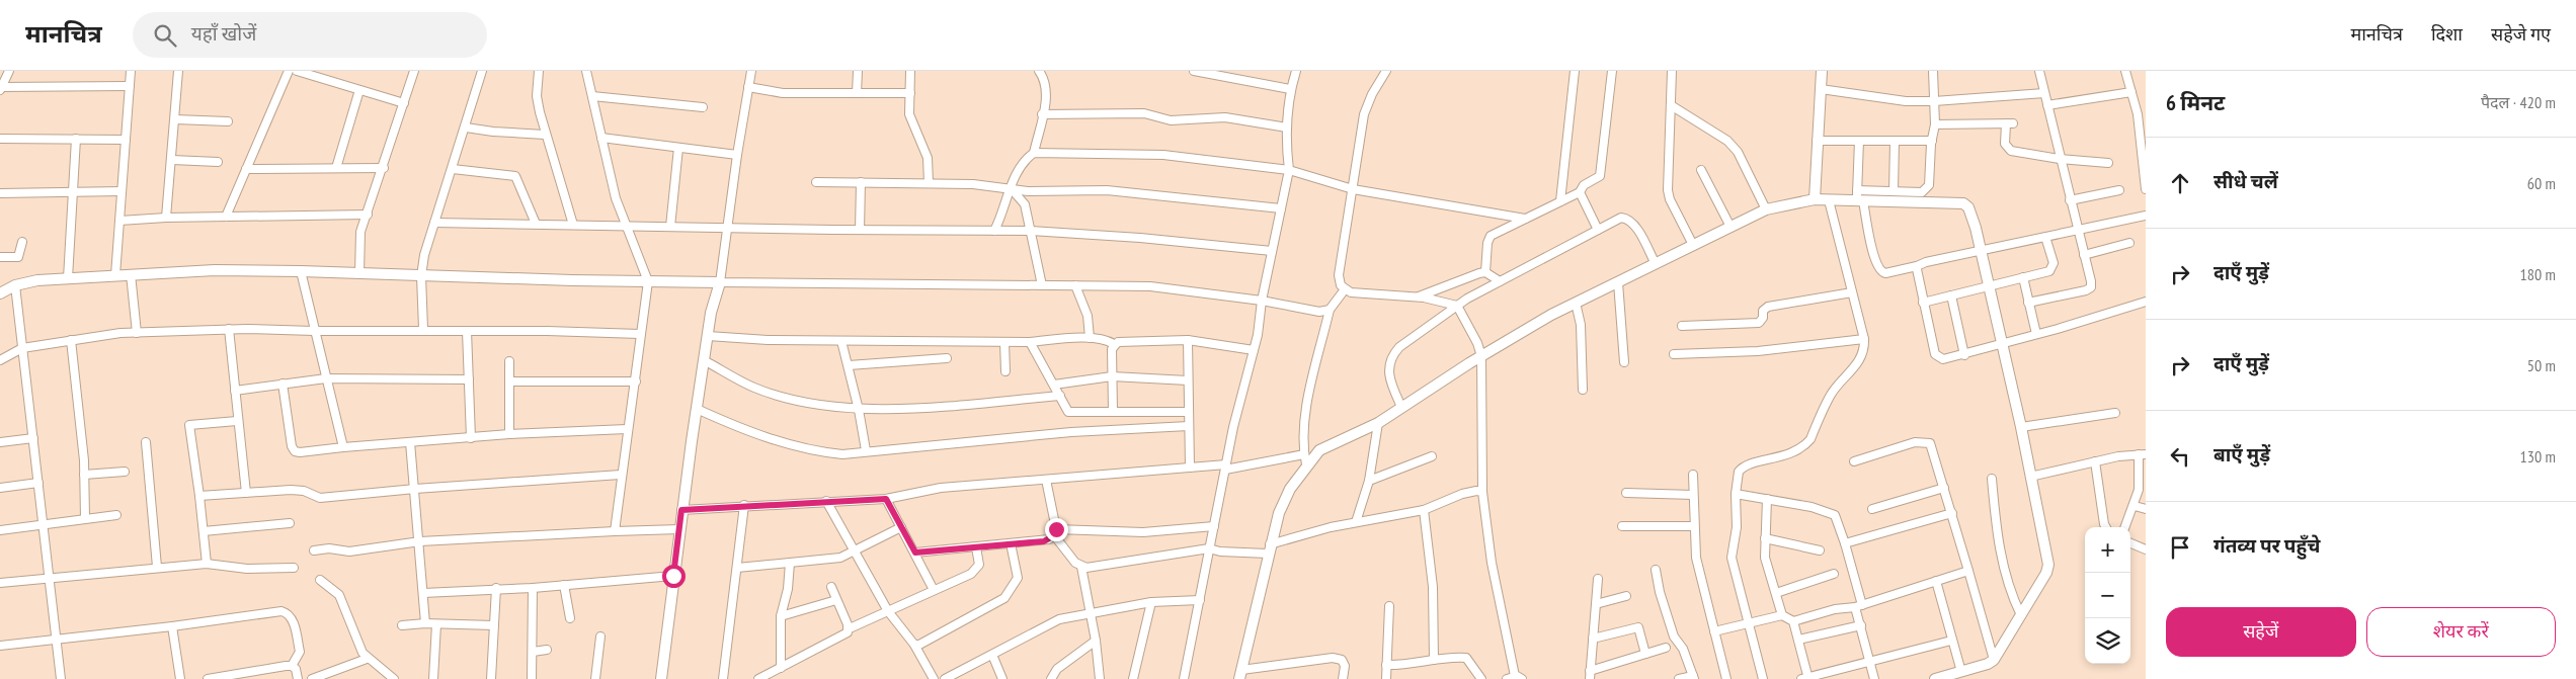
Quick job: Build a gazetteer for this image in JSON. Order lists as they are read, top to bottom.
{
  "page": {
    "header": "मानचित्र",
    "search": "यहाँ खोजें",
    "nav": ["मानचित्र", "दिशा", "सहेजे गए"],
    "heading": ["6 मिनट", "पैदल · 420 m"],
    "list": [
      ["सीधे चलें", "60 m"],
      ["दाएँ मुड़ें", "180 m"],
      ["दाएँ मुड़ें", "50 m"],
      ["बाएँ मुड़ें", "130 m"],
      "गंतव्य पर पहुँचे"
    ],
    "map_buttons": ["+", "−"],
    "buttons": ["सहेजें", "शेयर करें"]
  }
}
